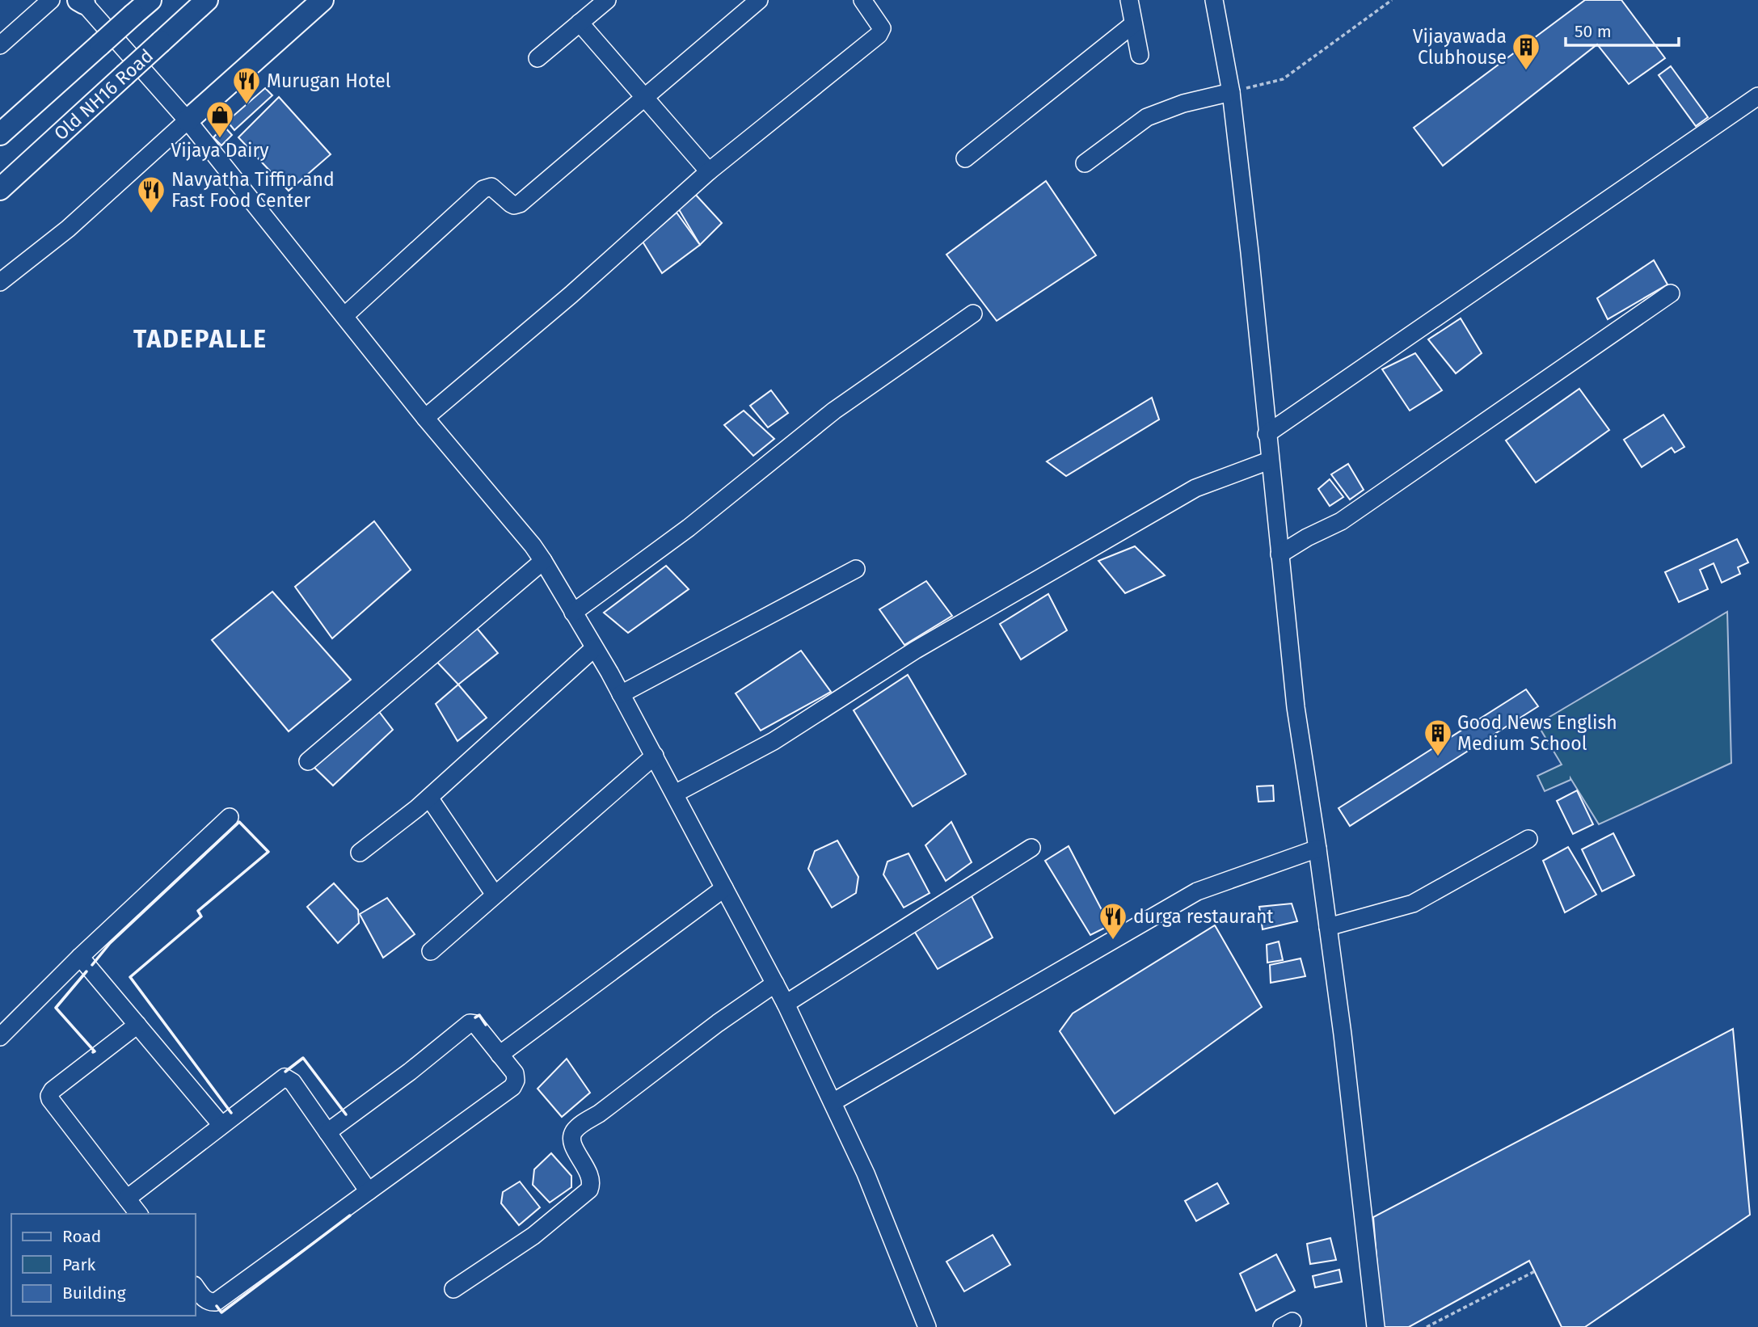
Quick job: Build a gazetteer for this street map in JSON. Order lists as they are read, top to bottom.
{
  "streets": {
    "main road": ["Old NH16 Road"]
  },
  "districts": ["TADEPALLE"],
  "places": {
    "building": ["Vijayawada Clubhouse", "Good News English Medium School"],
    "restaurant": ["Murugan Hotel", "Navyatha Tiffin and Fast Food Center", "durga restaurant"],
    "shop": ["Vijaya Dairy"]
  },
  "legend": ["Road", "Park", "Building"],
  "scale_bar": "50 m"
}
